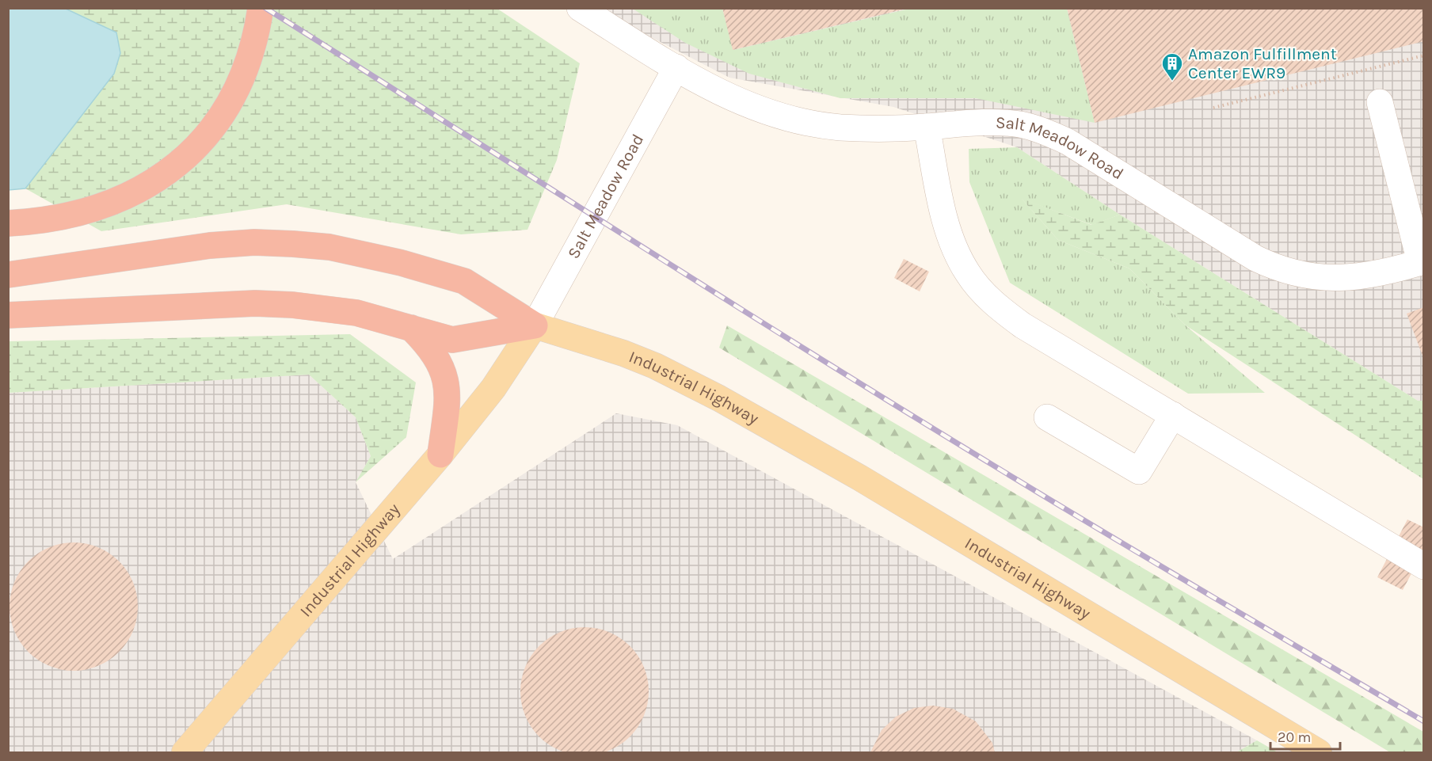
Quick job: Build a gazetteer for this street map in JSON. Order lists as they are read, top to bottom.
{
  "streets": {
    "main road": ["Industrial Highway"],
    "street": ["Salt Meadow Road"]
  },
  "crossings": [
    ["Salt Meadow Road", "Industrial Highway"]
  ],
  "places": {
    "building": ["Amazon Fulfillment Center EWR9"]
  },
  "scale_bar": "20 m"
}
